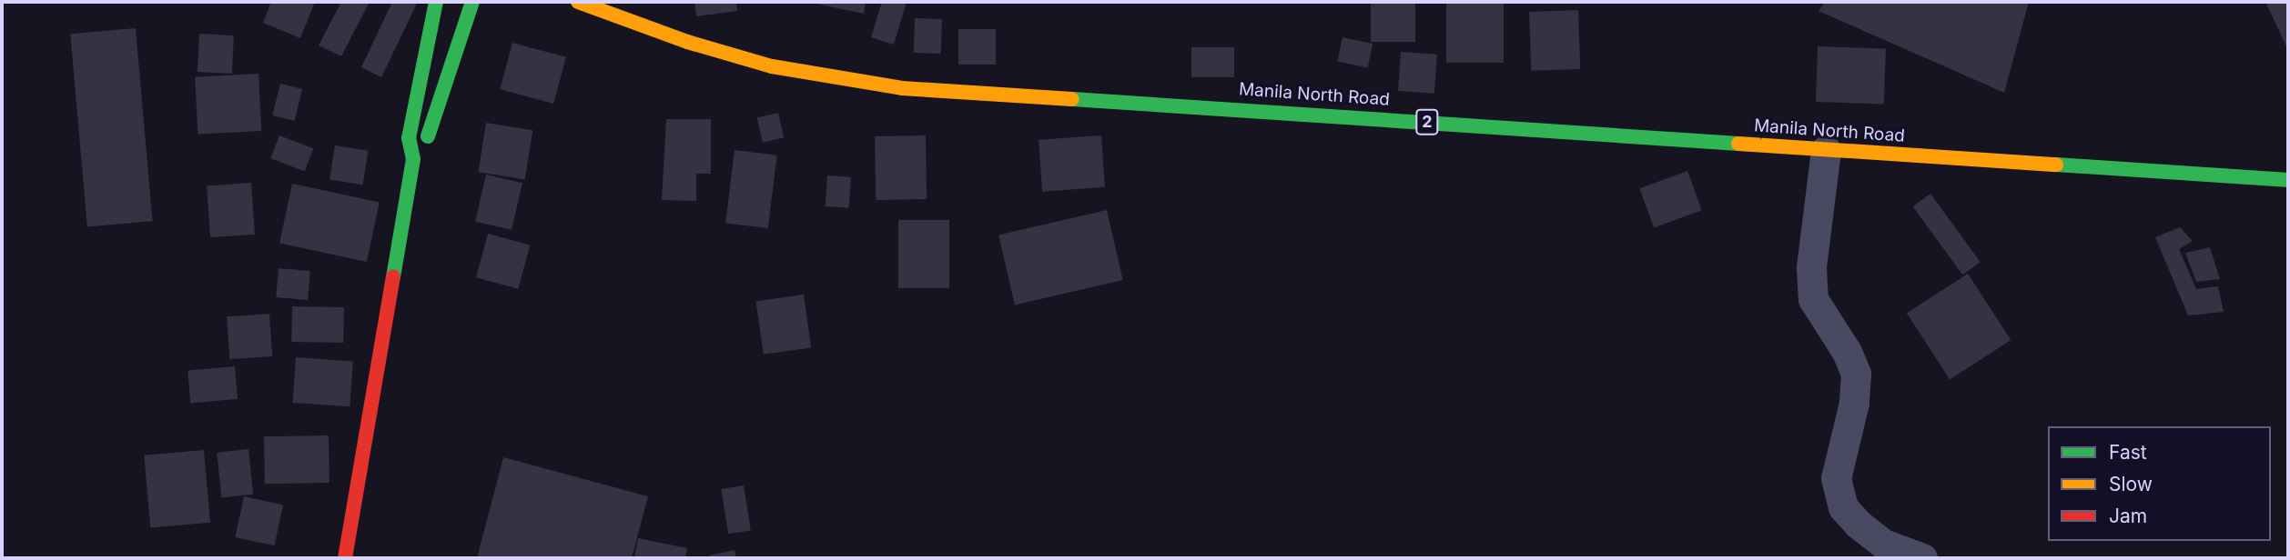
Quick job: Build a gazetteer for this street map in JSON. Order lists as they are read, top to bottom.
{
  "streets": {
    "main road": ["Manila North Road", "2"]
  },
  "legend": ["Fast", "Slow", "Jam"]
}
